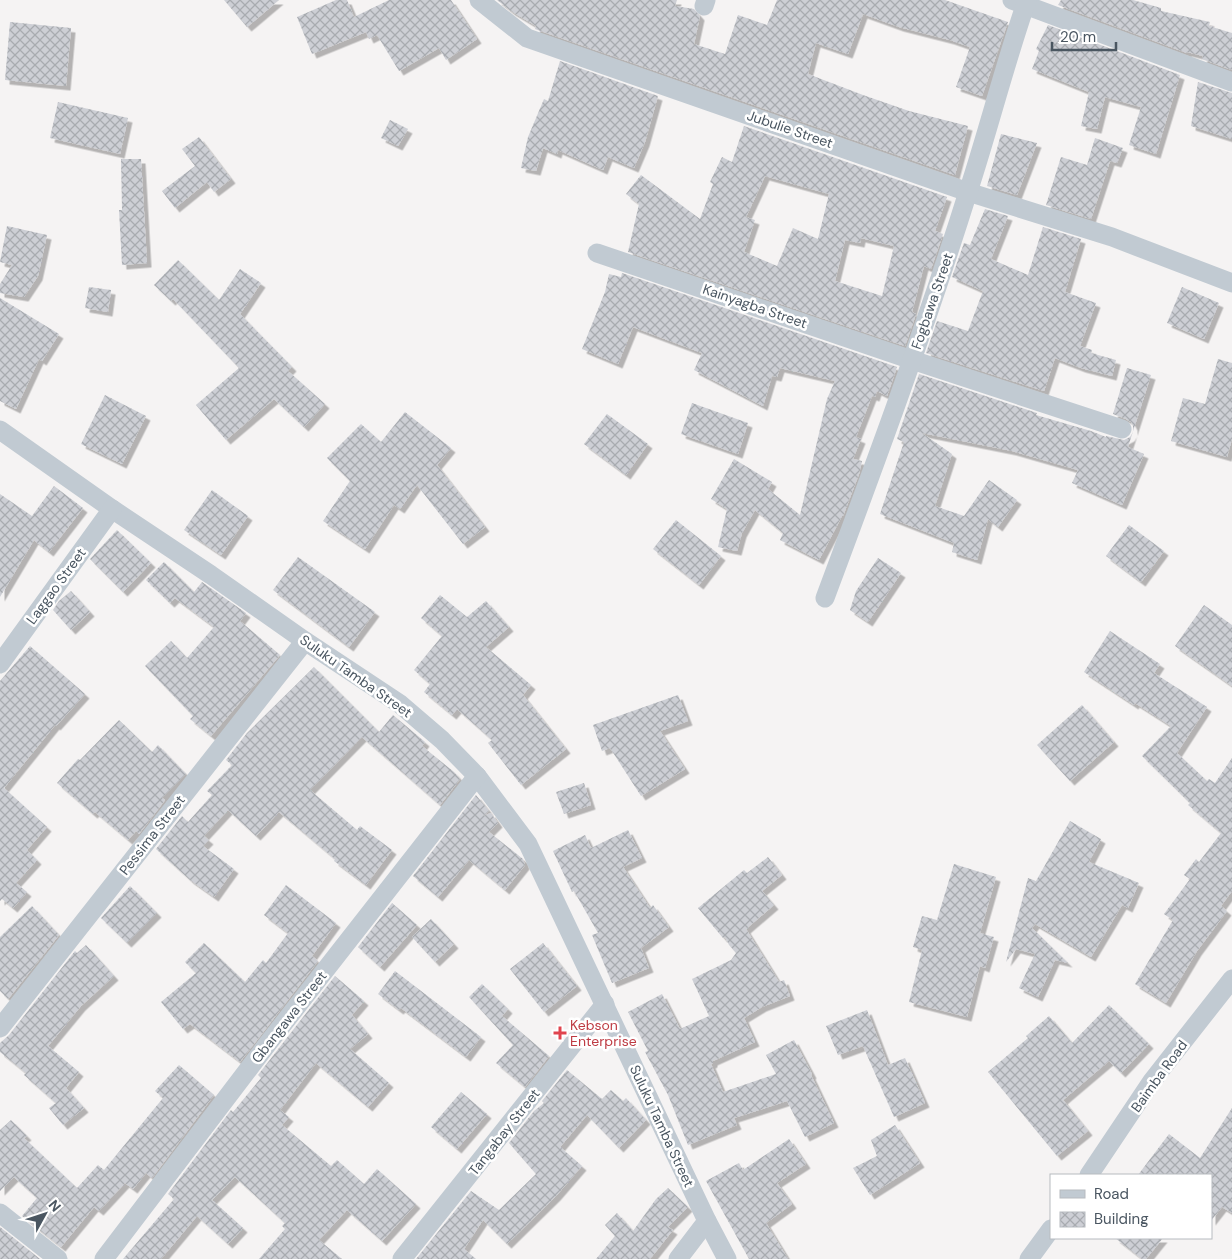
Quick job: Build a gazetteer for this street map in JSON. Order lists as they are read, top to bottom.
{
  "streets": {
    "street": [
      "Jubulie Street",
      "Fogbawa Street",
      "Kainyagba Street",
      "Laggao Street",
      "Suluku Tamba Street",
      "Pessima Street",
      "Gbangawa Street",
      "Baimba Road",
      "Tangabay Street"
    ]
  },
  "crossings": [
    ["Jubulie Street", "Fogbawa Street"],
    ["Fogbawa Street", "Kainyagba Street"],
    ["Laggao Street", "Suluku Tamba Street"],
    ["Suluku Tamba Street", "Pessima Street"],
    ["Suluku Tamba Street", "Gbangawa Street"],
    ["Suluku Tamba Street", "Tangabay Street"]
  ],
  "places": {
    "health": ["Kebson Enterprise"]
  },
  "legend": ["Road", "Building"],
  "scale_bar": "20 m",
  "north": "top right"
}
